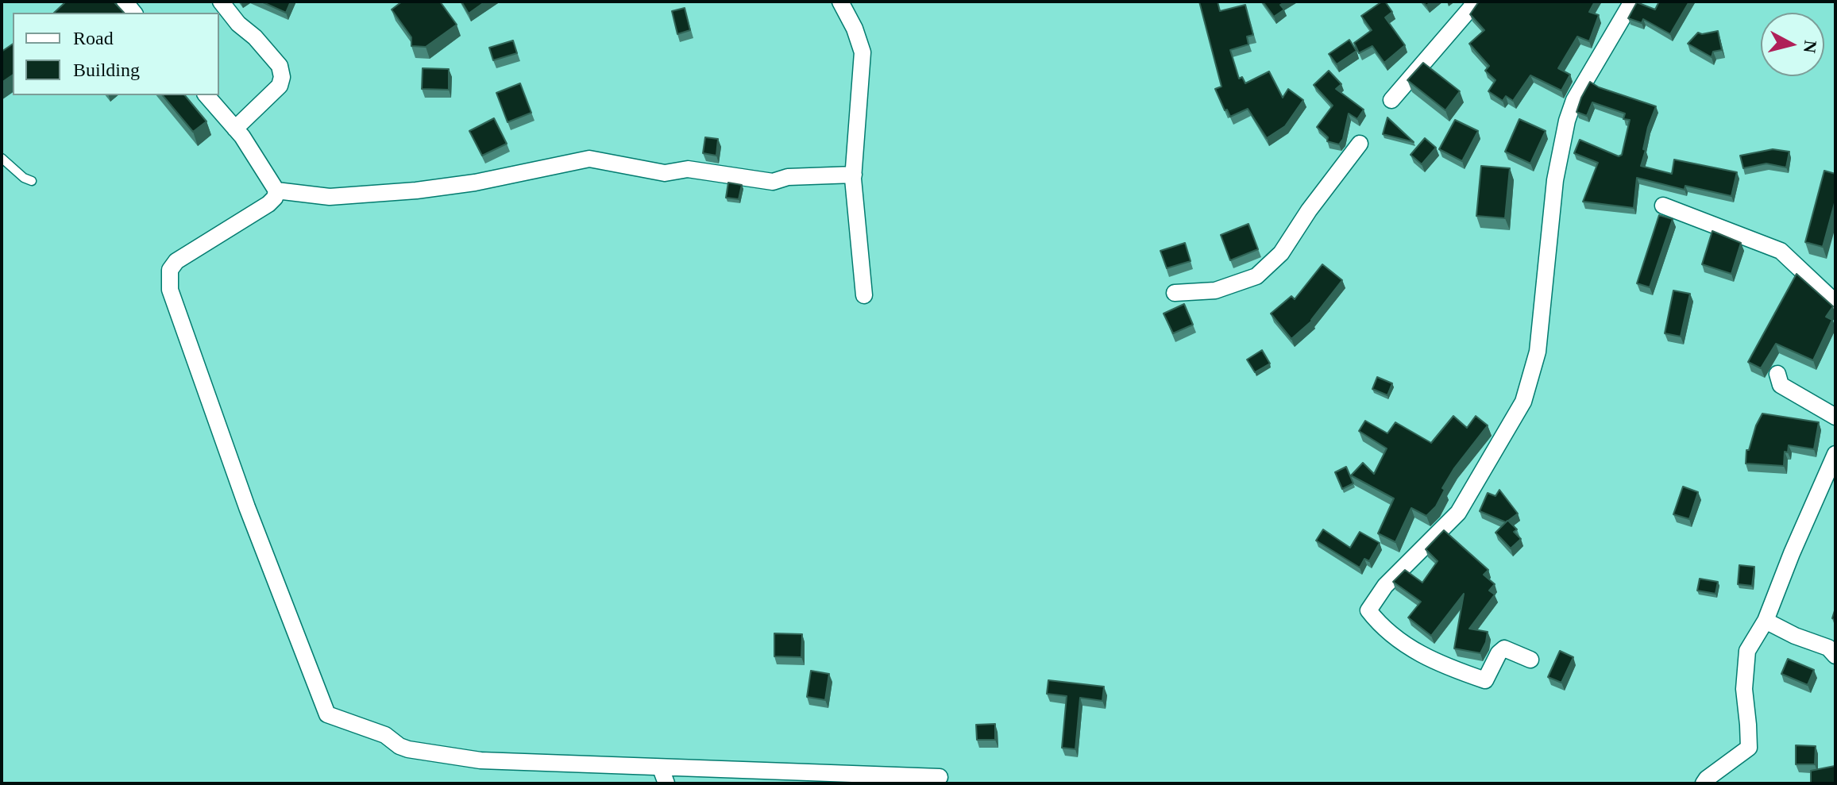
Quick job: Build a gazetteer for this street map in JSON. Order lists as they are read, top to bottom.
{
  "legend": ["Road", "Building"],
  "north": "right"
}
